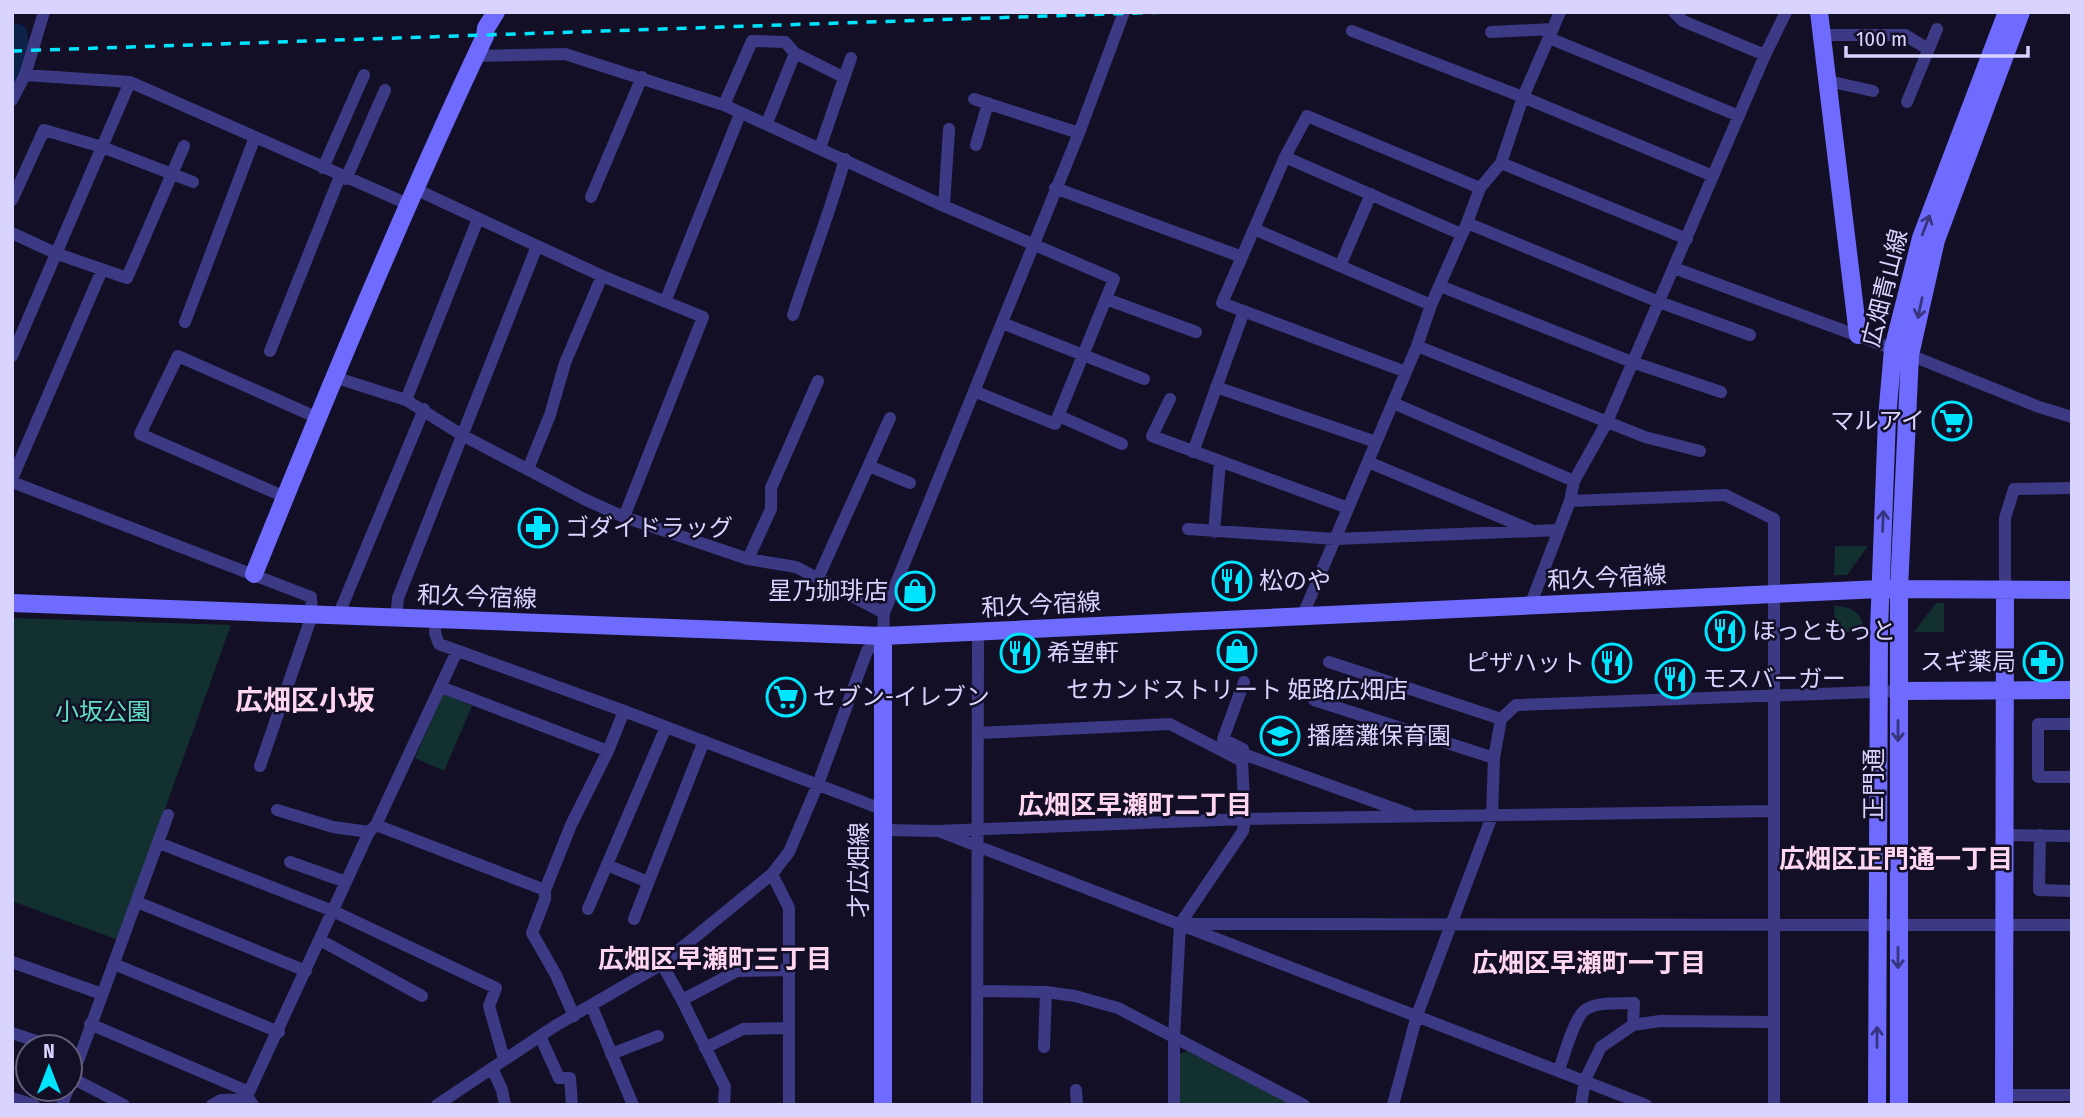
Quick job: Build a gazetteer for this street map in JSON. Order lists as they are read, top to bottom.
{
  "streets": {
    "main road": [
      "広畑青山線",
      "和久今宿線",
      "正門通",
      "才広畑線"
    ]
  },
  "crossings": [
    ["広畑青山線", "和久今宿線"],
    ["広畑青山線", "正門通"],
    ["和久今宿線", "正門通"],
    ["和久今宿線", "才広畑線"]
  ],
  "districts": [
    "広畑区小坂",
    "広畑区早瀬町二丁目",
    "広畑区正門通一丁目",
    "広畑区早瀬町三丁目",
    "広畑区早瀬町一丁目"
  ],
  "parks": ["小坂公園"],
  "places": {
    "supermarket": ["マルアイ", "セブン-イレブン"],
    "pharmacy": ["ゴダイドラッグ", "スギ薬局"],
    "restaurant": [
      "松のや",
      "ほっともっと",
      "希望軒",
      "ピザハット",
      "モスバーガー"
    ],
    "shop": ["星乃珈琲店", "セカンドストリート 姫路広畑店"],
    "school or university": ["播磨灘保育園"]
  },
  "scale_bar": "100 m",
  "north": "top"
}
